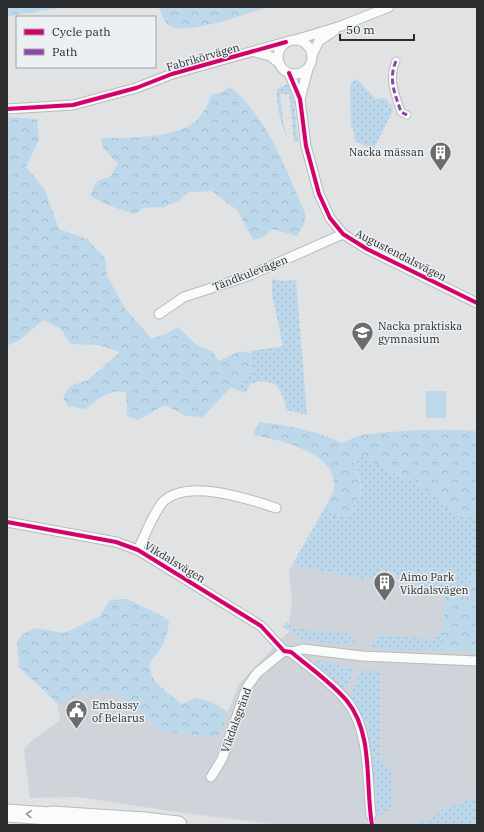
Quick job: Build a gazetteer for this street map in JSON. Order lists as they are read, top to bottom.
{
  "streets": {
    "street": [
      "Fabrikörvägen",
      "Augustendalsvägen",
      "Tändkulevägen",
      "Vikdalsvägen",
      "Vikdalsgränd"
    ]
  },
  "crossings": [
    ["Fabrikörvägen", "Augustendalsvägen"],
    ["Augustendalsvägen", "Tändkulevägen"],
    ["Vikdalsvägen", "Vikdalsgränd"]
  ],
  "places": {
    "building": ["Nacka mässan", "Aimo Park Vikdalsvägen"],
    "school or university": ["Nacka praktiska gymnasium"],
    "public building": ["Embassy of Belarus"]
  },
  "legend": ["Cycle path", "Path"],
  "scale_bar": "50 m"
}
